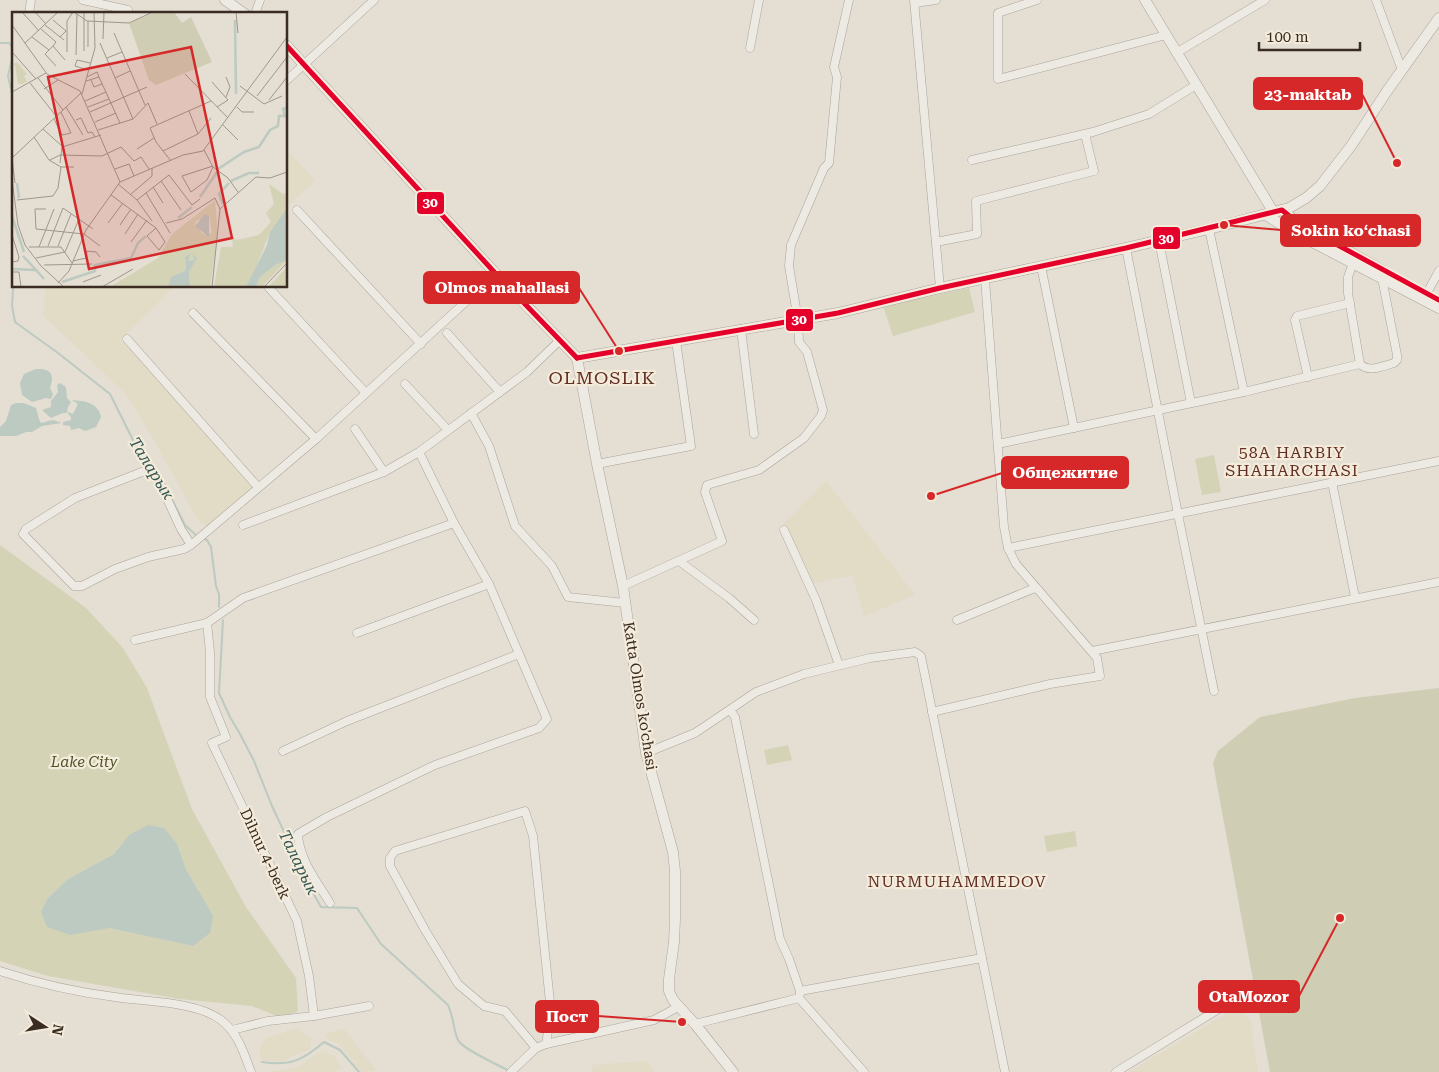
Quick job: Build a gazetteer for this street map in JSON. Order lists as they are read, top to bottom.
{
  "streets": {
    "street": ["Katta Olmos ko'chasi", "Dilnur 4-berk"]
  },
  "districts": ["OLMOSLIK", "58A HARBIY SHAHARCHASI", "NURMUHAMMEDOV"],
  "water": ["Таларык"],
  "parks": ["Lake City"],
  "places": [
    "23-maktab",
    "Sokin koʻchasi",
    "Olmos mahallasi",
    "Общежитие",
    "OtaMozor",
    "Пост"
  ],
  "lines": ["transit line 30"],
  "scale_bar": "100 m",
  "north": "right"
}
